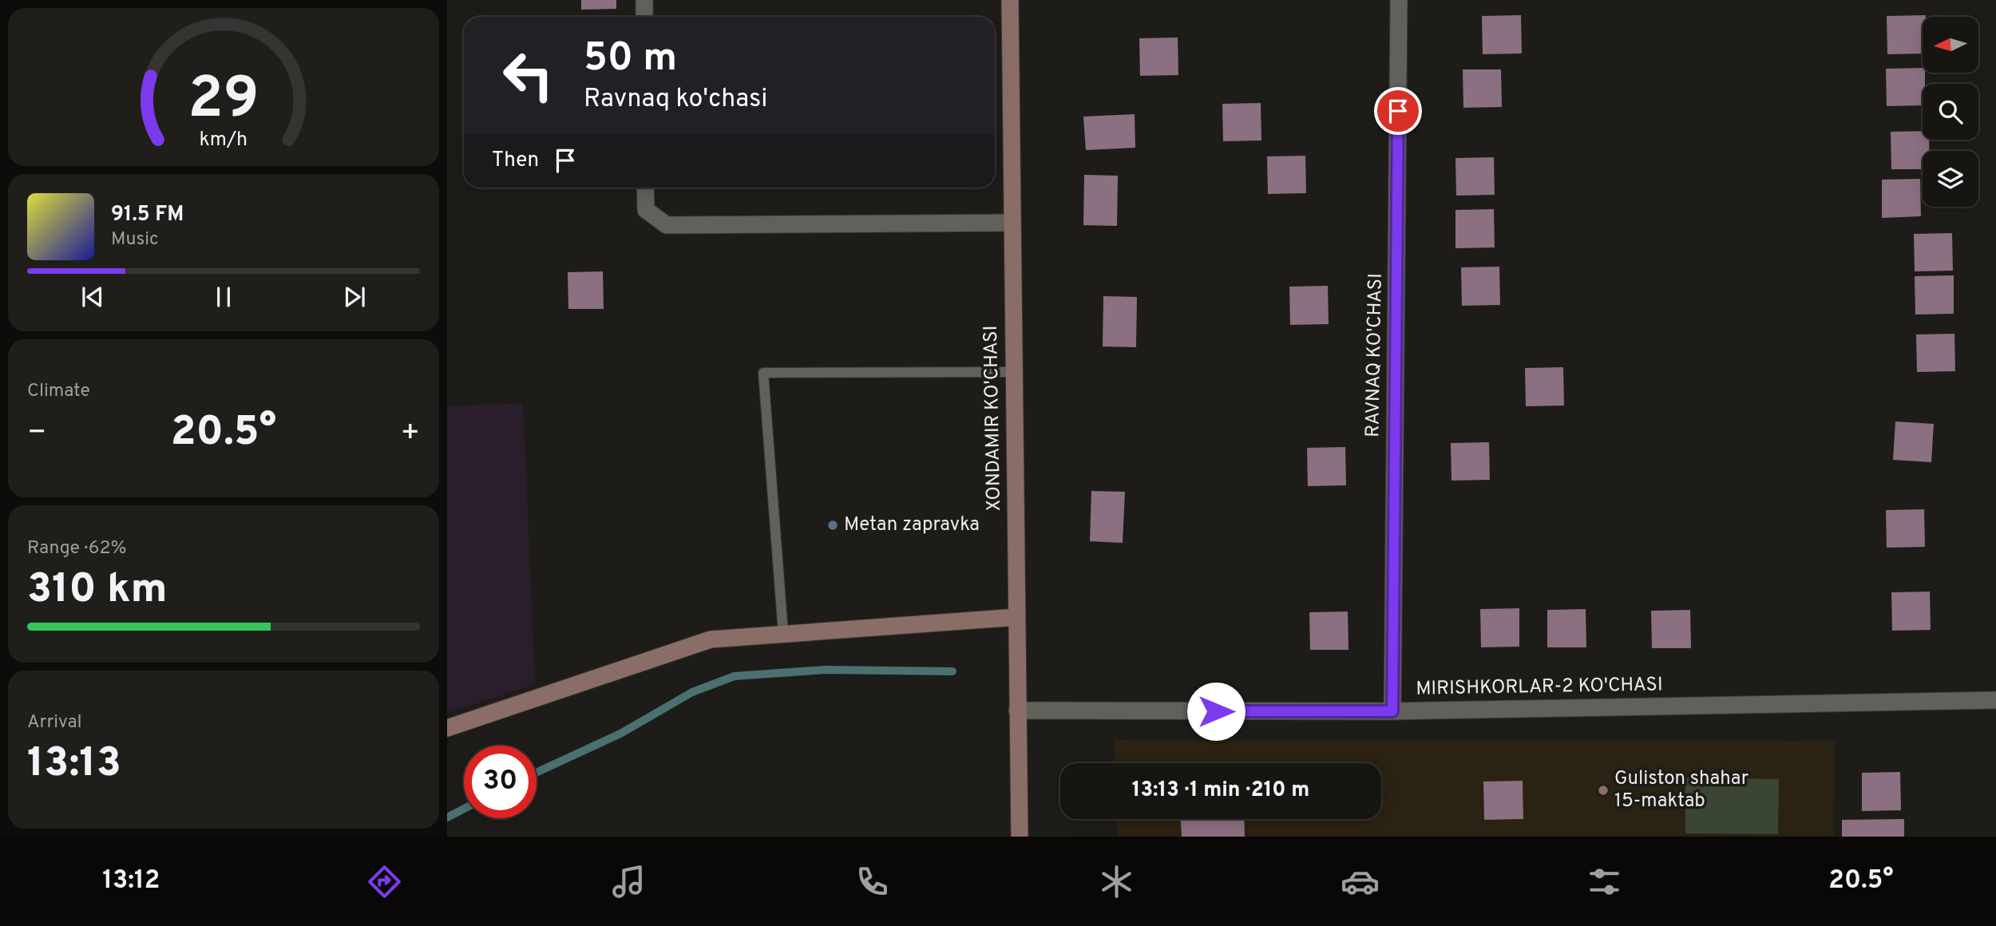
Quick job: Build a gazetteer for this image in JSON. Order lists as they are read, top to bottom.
{
  "streets": {
    "main road": ["XONDAMIR KO'CHASI"],
    "street": ["RAVNAQ KO'CHASI", "MIRISHKORLAR-2 KO'CHASI"]
  },
  "crossings": [
    ["RAVNAQ KO'CHASI", "MIRISHKORLAR-2 KO'CHASI"],
    ["XONDAMIR KO'CHASI", "MIRISHKORLAR-2 KO'CHASI"]
  ],
  "places": ["Metan zapravka", "Guliston shahar 15-maktab"],
  "north": "left",
  "page": {
    "turn": ["50 m", "Ravnaq ko'chasi"],
    "then": "Then",
    "song": ["91.5 FM", "Music"],
    "tile": [
      "Climate",
      ["Range · 62%", "310 km"],
      ["Arrival", "13:13"]
    ],
    "heat": ["−", "20.5°", "+"],
    "limit": "30",
    "trip": "13:13 · 1 min · 210 m",
    "tabs": ["13:12", "20.5°"],
    "gauge": ["29", "km/h"]
  }
}
